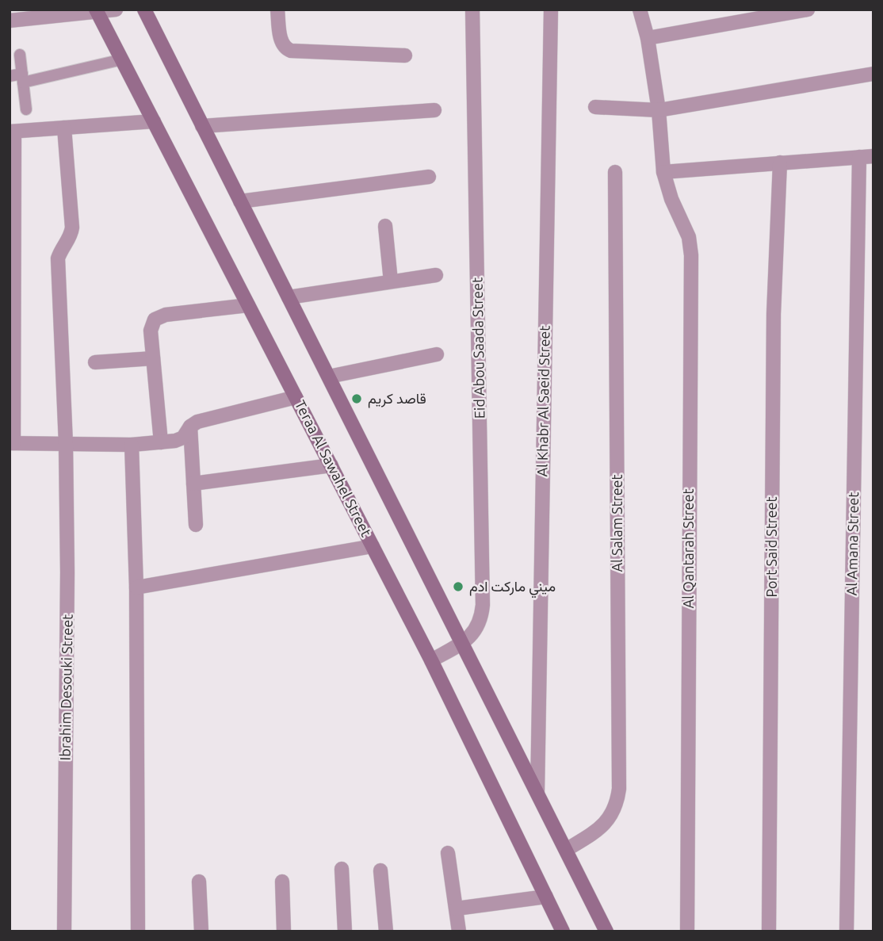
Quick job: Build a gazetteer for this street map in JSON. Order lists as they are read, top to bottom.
{
  "streets": {
    "main road": ["Teraa Al Sawahel Street"],
    "street": [
      "Eid Abou Saada Street",
      "Al Khabr Al Saeid Street",
      "Al Salam Street",
      "Al Amana Street",
      "Port Said Street",
      "Al Qantarah Street",
      "Ibrahim Desouki Street"
    ]
  },
  "crossings": [
    ["Eid Abou Saada Street", "Teraa Al Sawahel Street"]
  ],
  "places": ["قاصد كريم", "ميني ماركت ادم"]
}
